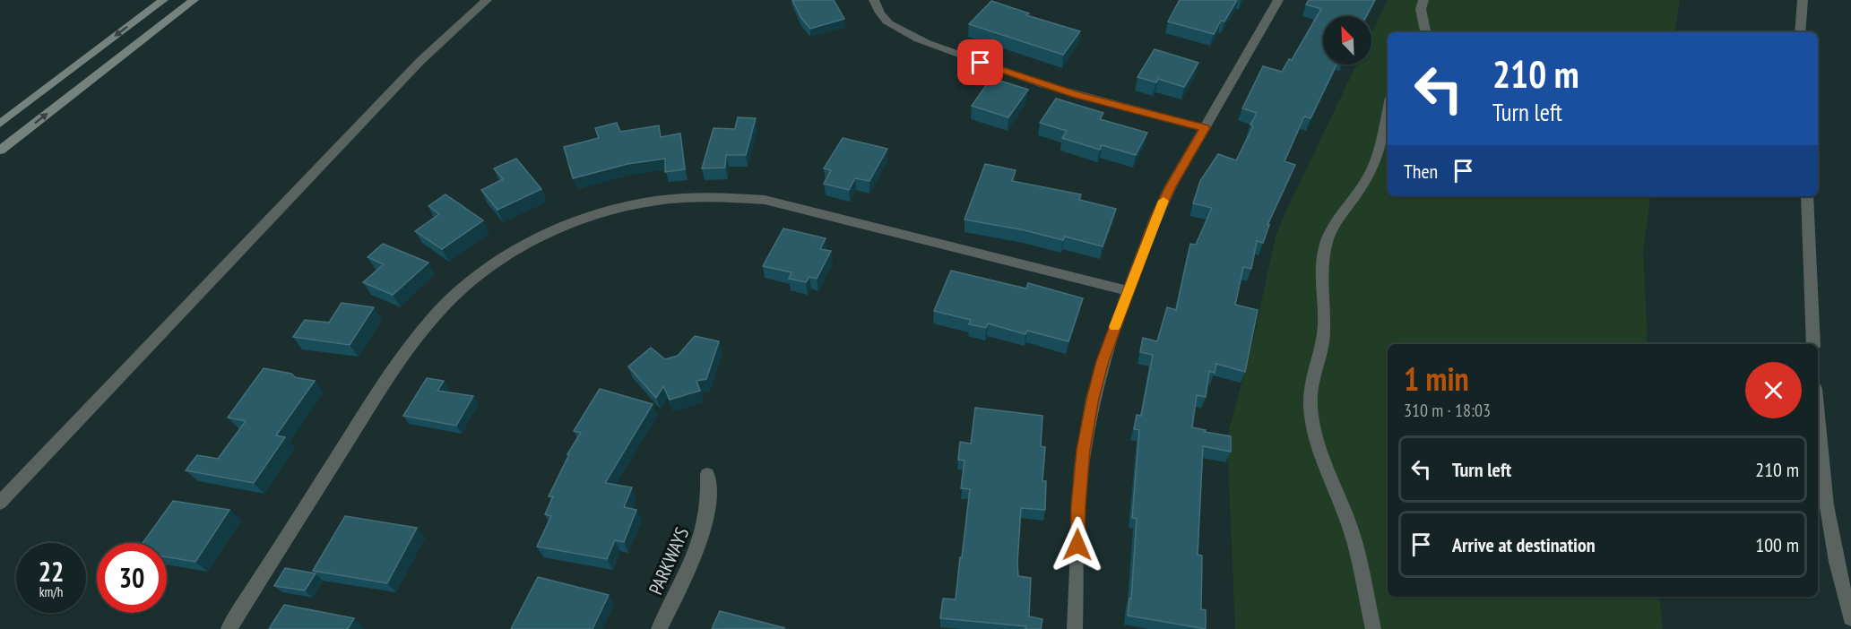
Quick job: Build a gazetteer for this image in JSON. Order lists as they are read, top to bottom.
{
  "streets": {
    "street": ["PARKWAYS"]
  },
  "north": "top left",
  "page": {
    "turn": ["210 m", "Turn left"],
    "then": "Then",
    "heading": ["1 min", "310 m · 18:03"],
    "list": [
      {
        "name": "Turn left",
        "value": "210 m"
      },
      {
        "name": "Arrive at destination",
        "value": "100 m"
      }
    ],
    "speed": "22 km/h",
    "limit": "30"
  }
}
